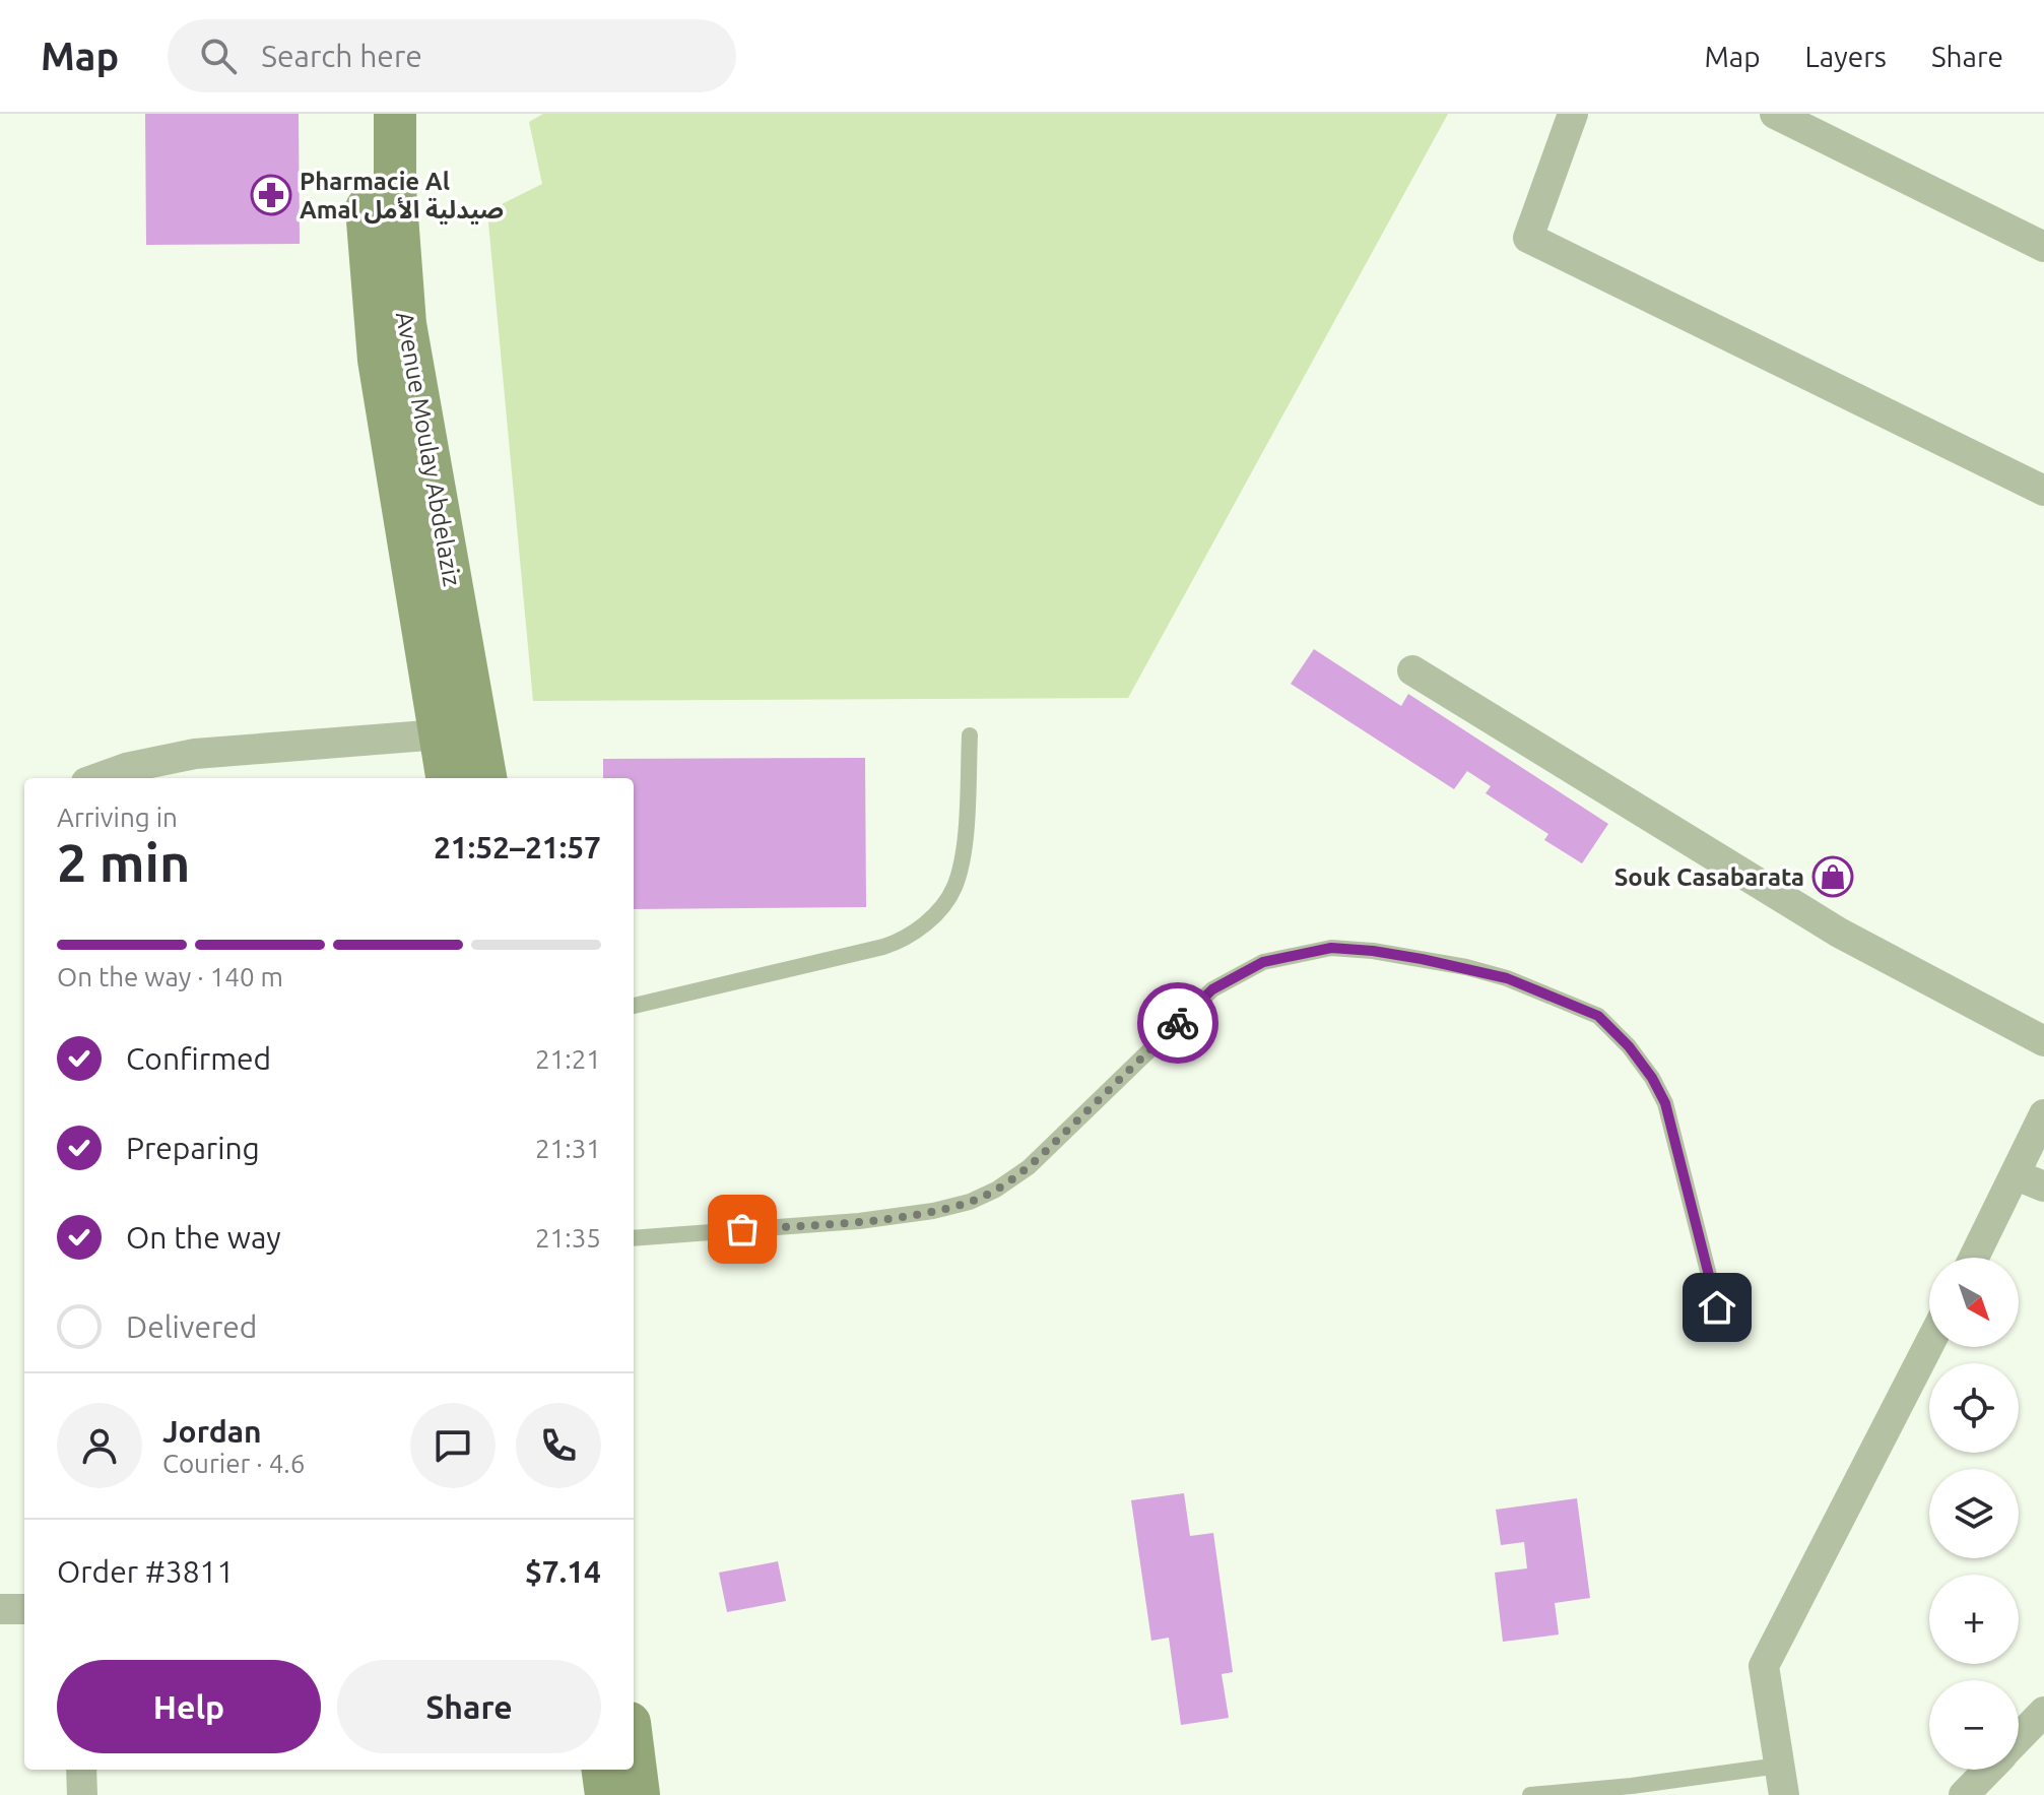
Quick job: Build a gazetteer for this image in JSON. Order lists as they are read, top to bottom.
{
  "streets": {
    "main road": ["Avenue Moulay Abdelaziz"]
  },
  "places": {
    "pharmacy": ["Pharmacie Al Amal صيدلية الأمل"],
    "shop": ["Souk Casabarata"]
  },
  "north": "bottom right",
  "page": {
    "header": "Map",
    "search": "Search here",
    "nav": ["Map", "Layers", "Share"],
    "heading": ["2 min", "Arriving in", "21:52–21:57"],
    "panel": [
      "Jordan",
      "Courier · 4.6",
      "Order #3811",
      "$7.14"
    ],
    "bar": "On the way · 140 m",
    "list": [
      ["Confirmed", "21:21"],
      ["Preparing", "21:31"],
      ["On the way", "21:35"],
      "Delivered"
    ],
    "map_buttons": ["+", "−"],
    "buttons": ["Help", "Share"]
  }
}
